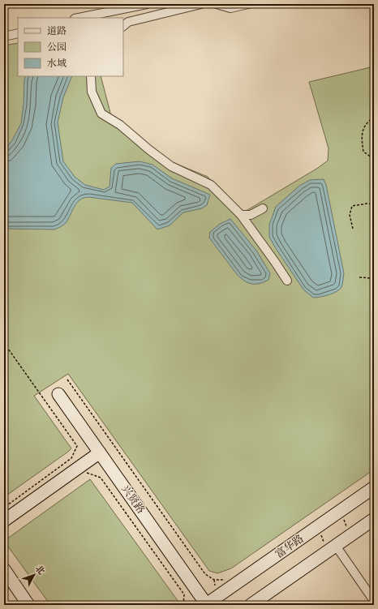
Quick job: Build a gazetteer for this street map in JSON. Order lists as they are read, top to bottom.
{
  "streets": {
    "street": ["兴贤路", "富华路"]
  },
  "crossings": [
    ["兴贤路", "富华路"]
  ],
  "legend": ["道路", "公园", "水域"],
  "north": "top right"
}
